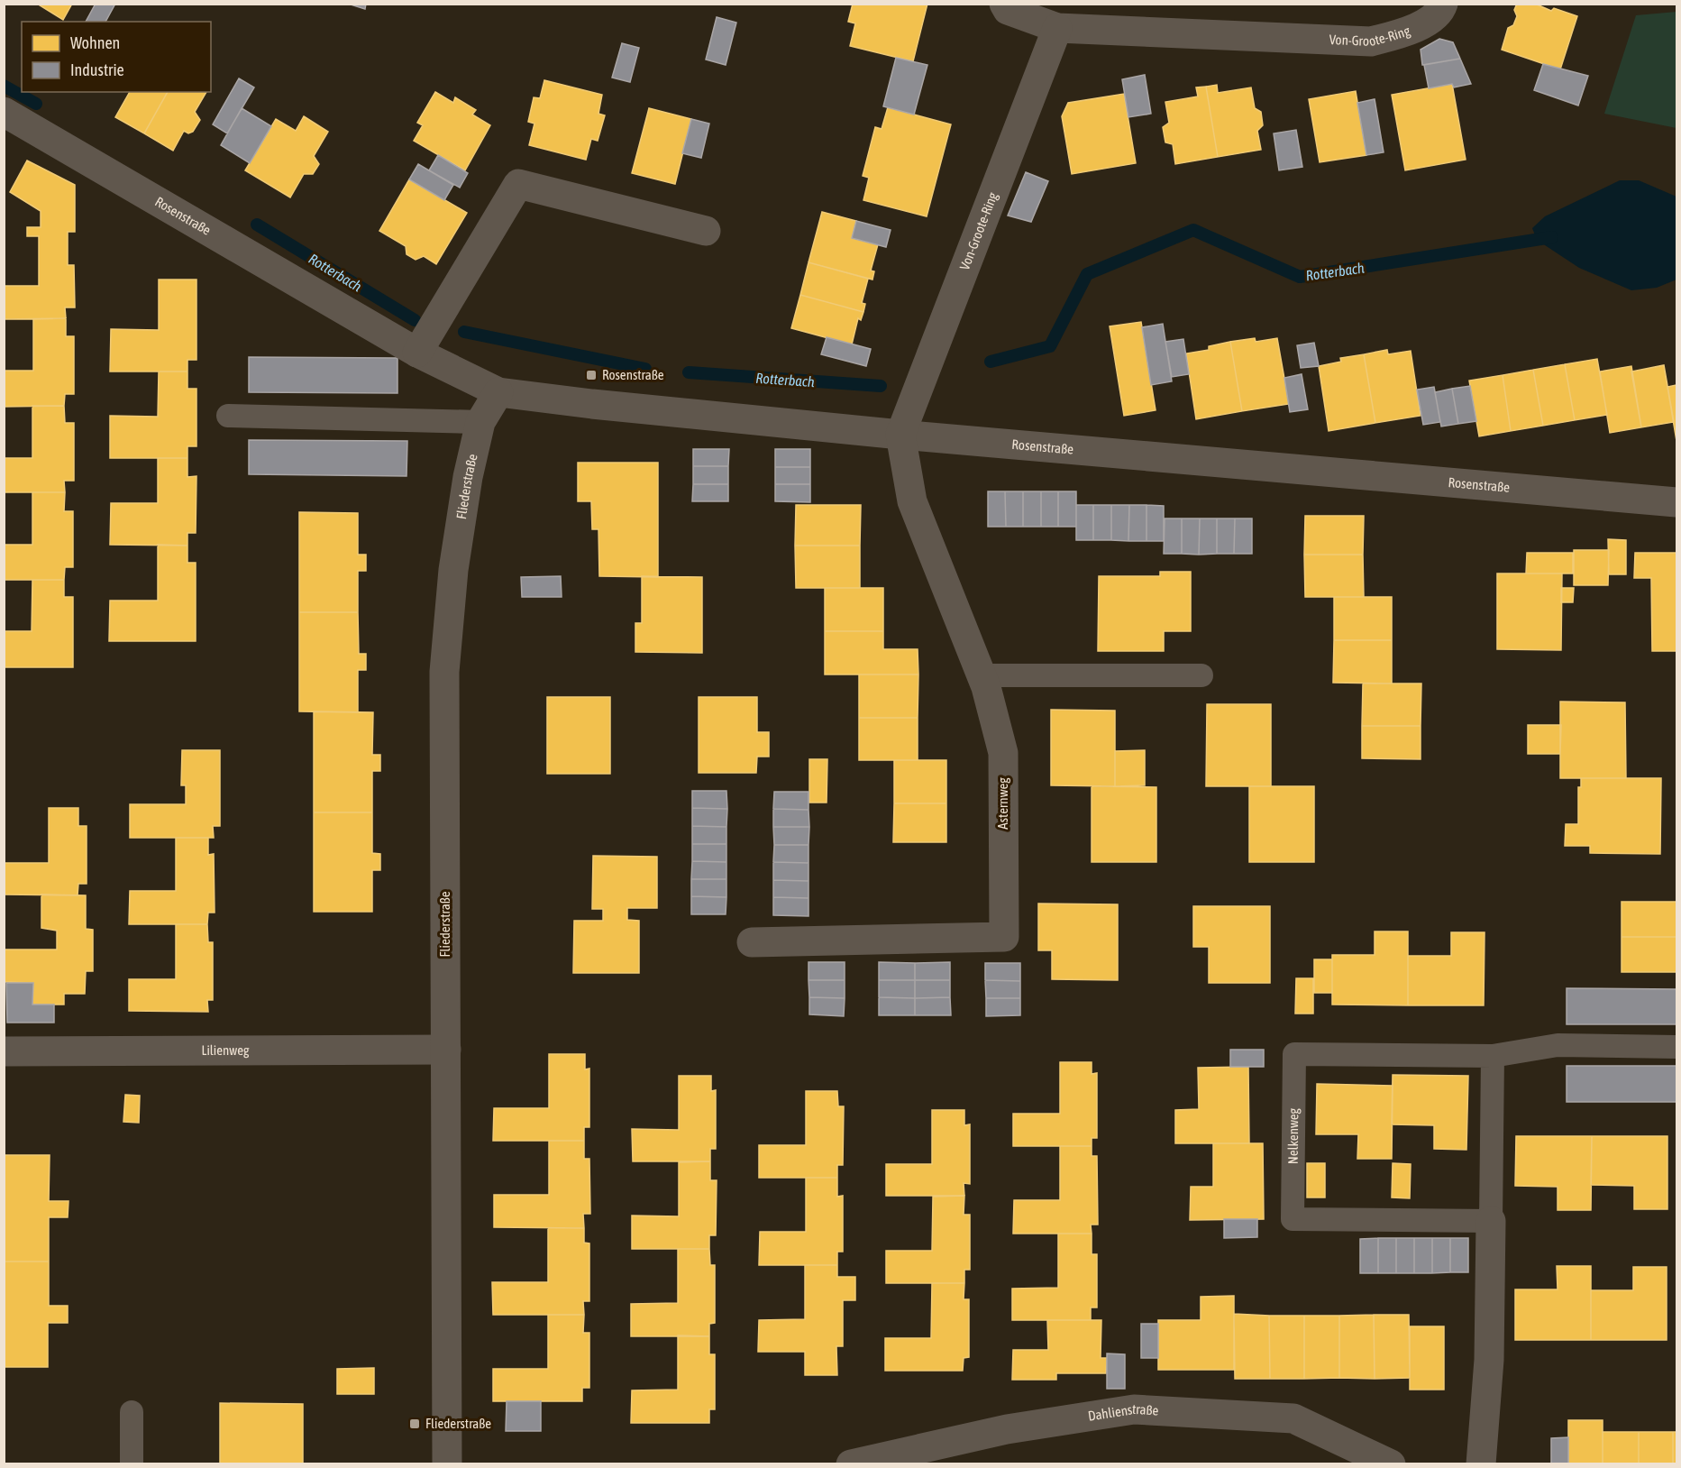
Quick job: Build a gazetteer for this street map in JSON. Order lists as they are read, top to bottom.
{
  "streets": {
    "street": [
      "Von-Groote-Ring",
      "Rosenstraße",
      "Fliederstraße",
      "Asternweg",
      "Lilienweg",
      "Dahlienstraße"
    ],
    "lane": ["Nelkenweg"]
  },
  "crossings": [
    ["Von-Groote-Ring", "Rosenstraße"],
    ["Von-Groote-Ring", "Asternweg"],
    ["Rosenstraße", "Fliederstraße"],
    ["Rosenstraße", "Asternweg"],
    ["Fliederstraße", "Lilienweg"]
  ],
  "water": ["Rotterbach"],
  "places": {
    "transit": ["Rosenstraße", "Fliederstraße"]
  },
  "legend": ["Wohnen", "Industrie"]
}
